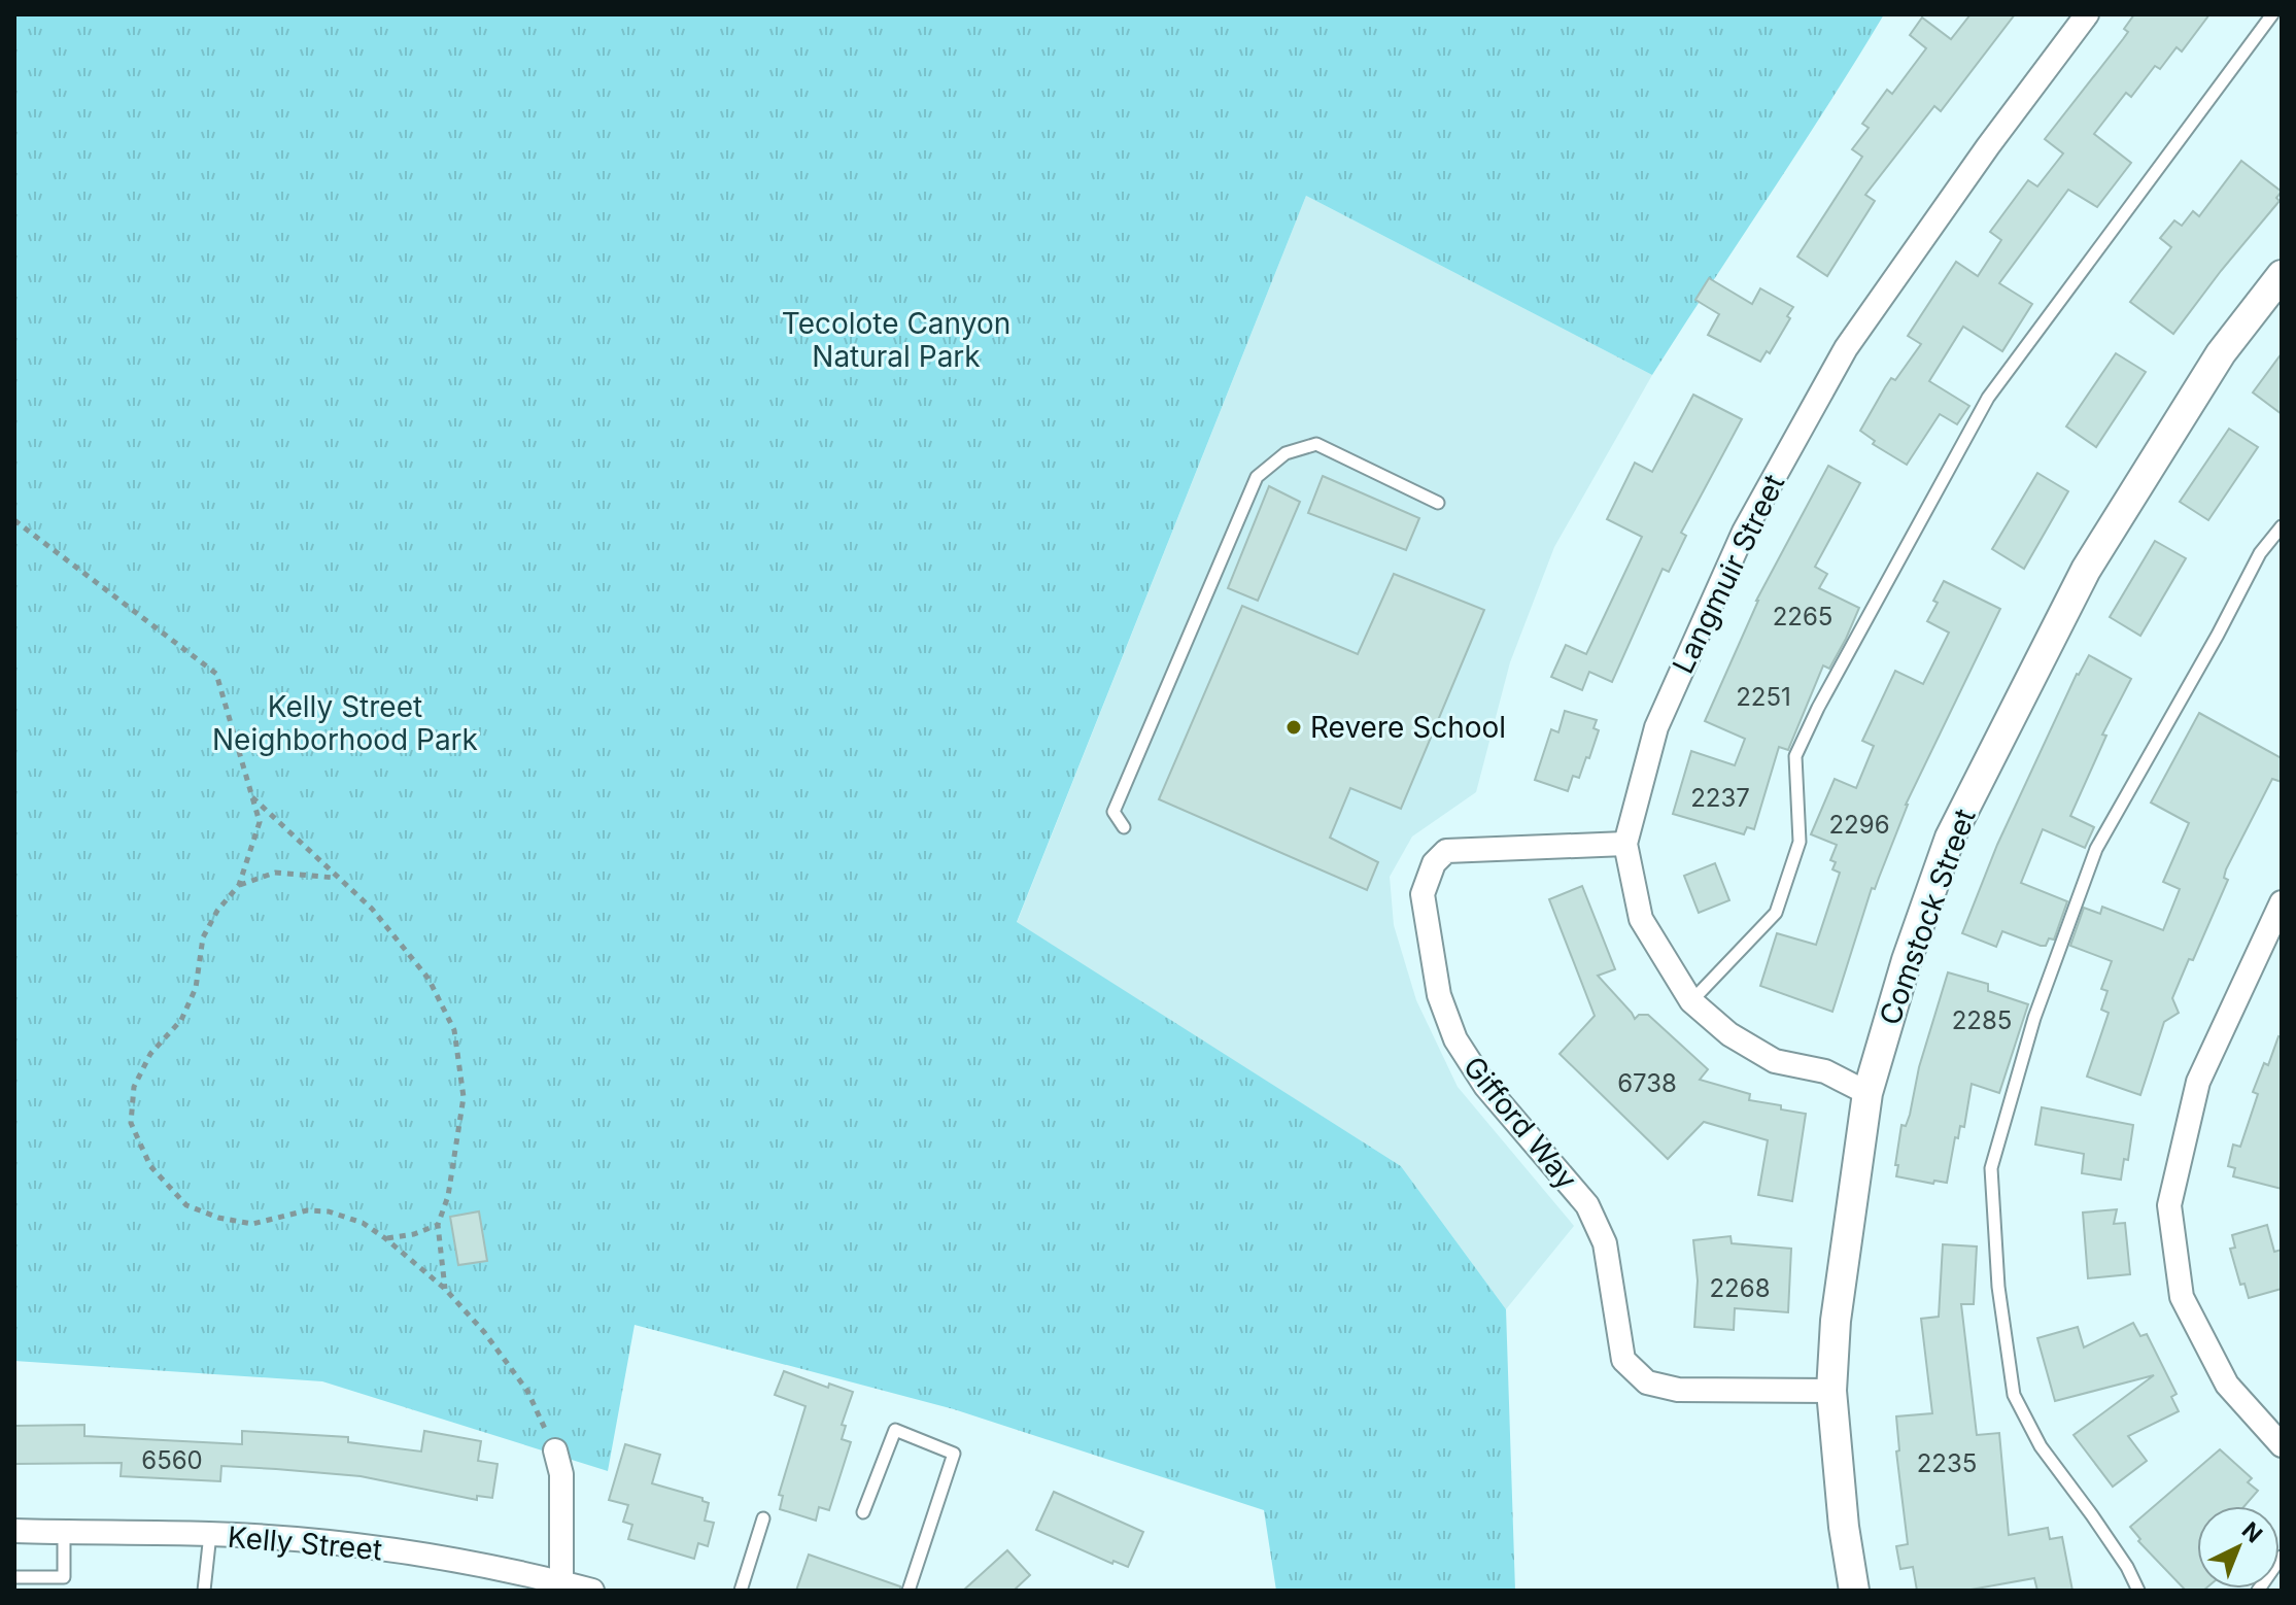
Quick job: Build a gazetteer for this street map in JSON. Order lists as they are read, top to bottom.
{
  "streets": {
    "street": [
      "Langmuir Street",
      "Comstock Street",
      "Gifford Way",
      "Kelly Street"
    ]
  },
  "crossings": [
    ["Langmuir Street", "Comstock Street"],
    ["Langmuir Street", "Gifford Way"],
    ["Comstock Street", "Gifford Way"]
  ],
  "parks": ["Tecolote Canyon Natural Park", "Kelly Street Neighborhood Park"],
  "places": ["Revere School"],
  "house_numbers": [
    "2265",
    "2251",
    "2237",
    "2296",
    "2285",
    "6738",
    "2268",
    "6560",
    "2235"
  ],
  "north": "top right"
}
